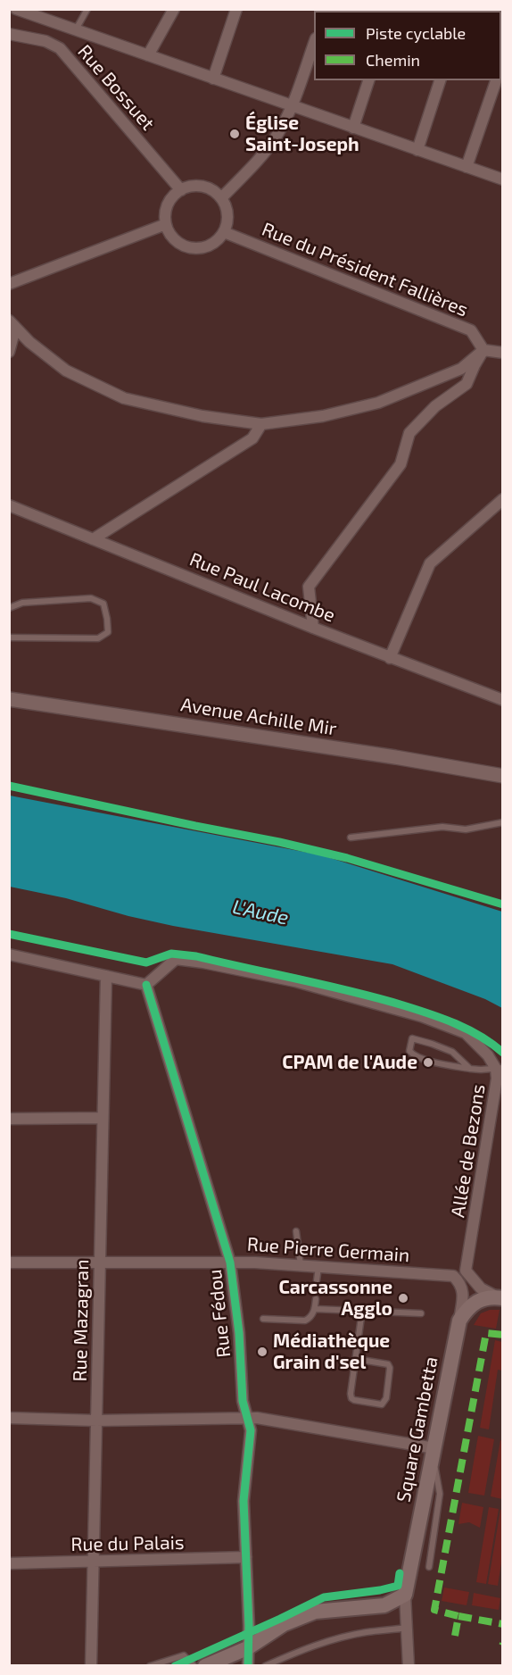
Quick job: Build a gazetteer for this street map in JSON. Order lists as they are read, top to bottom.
{
  "streets": {
    "main road": ["Square Gambetta"],
    "street": [
      "Rue Bossuet",
      "Rue du Président Fallières",
      "Rue Paul Lacombe",
      "Avenue Achille Mir",
      "Allée de Bezons",
      "Rue Pierre Germain",
      "Rue Fédou",
      "Rue Mazagran",
      "Rue du Palais"
    ]
  },
  "crossings": [
    ["Rue Bossuet", "Rue du Président Fallières"],
    ["Allée de Bezons", "Rue Pierre Germain"],
    ["Allée de Bezons", "Rue Fédou"],
    ["Rue Pierre Germain", "Rue Fédou"],
    ["Rue Pierre Germain", "Rue Mazagran"],
    ["Rue Fédou", "Rue du Palais"],
    ["Rue Mazagran", "Rue du Palais"]
  ],
  "water": ["L'Aude"],
  "places": [
    "Église Saint-Joseph",
    "CPAM de l'Aude",
    "Carcassonne Agglo",
    "Médiathèque Grain d'sel"
  ],
  "legend": ["Piste cyclable", "Chemin"]
}
